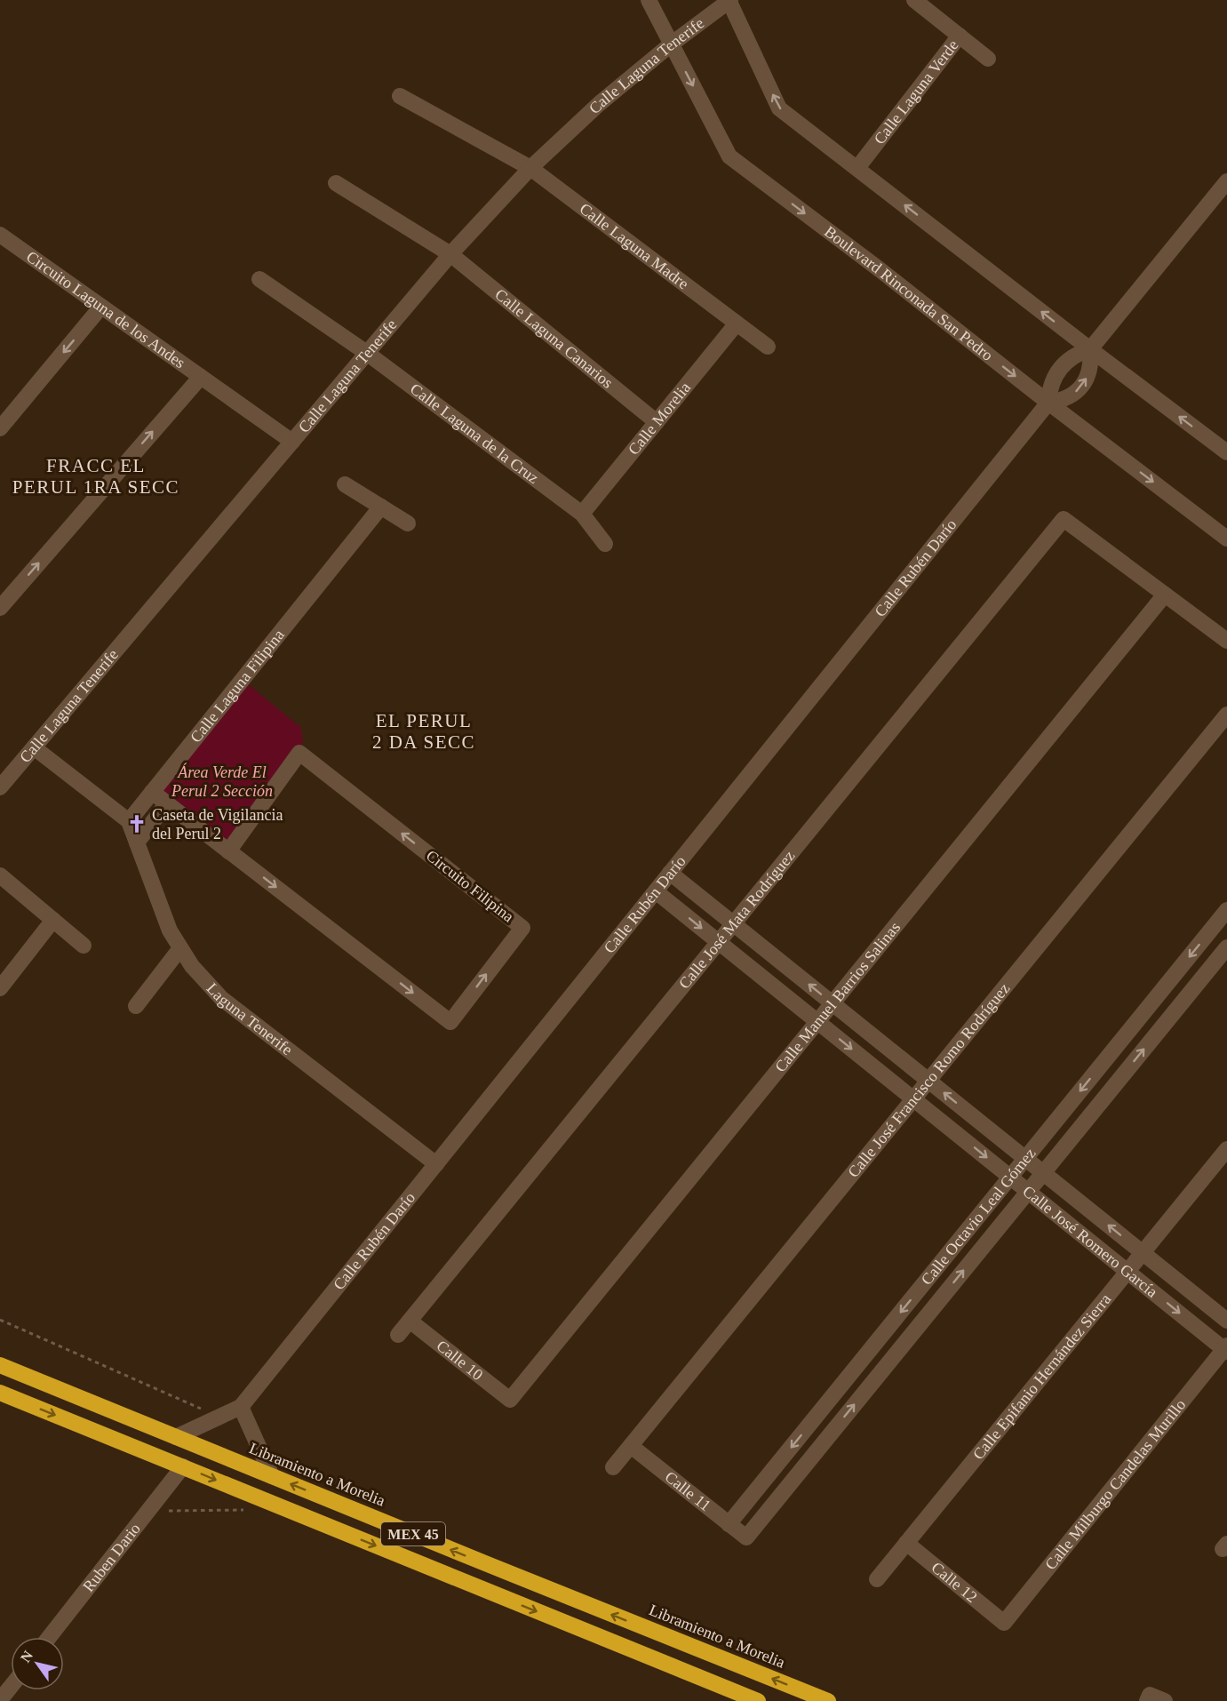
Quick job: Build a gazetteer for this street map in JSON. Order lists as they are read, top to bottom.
{
  "streets": {
    "highway": ["Libramiento a Morelia", "MEX 45"],
    "street": [
      "Calle Laguna Tenerife",
      "Calle Laguna Verde",
      "Calle Laguna Madre",
      "Boulevard Rinconada San Pedro",
      "Circuito Laguna de los Andes",
      "Calle Laguna Canarios",
      "Calle Morelia",
      "Calle Laguna de la Cruz",
      "Calle Rubén Darío",
      "Calle Laguna Filipina",
      "Circuito Filipina",
      "Calle José Mata Rodríguez",
      "Calle Manuel Barrios Salinas",
      "Laguna Tenerife",
      "Calle José Francisco Romo Rodríguez",
      "Calle Octavio Leal Gómez",
      "Calle José Romero García",
      "Calle 10",
      "Calle Epifanio Hernández Sierra",
      "Calle Milburgo Candelas Murillo",
      "Calle 11",
      "Ruben Dario",
      "Calle 12"
    ]
  },
  "crossings": [
    ["Calle Laguna Tenerife", "Calle Laguna Madre"],
    ["Calle Laguna Tenerife", "Boulevard Rinconada San Pedro"],
    ["Calle Laguna Tenerife", "Circuito Laguna de los Andes"],
    ["Calle Laguna Tenerife", "Calle Laguna Canarios"],
    ["Calle Laguna Tenerife", "Calle Laguna de la Cruz"],
    ["Calle Laguna Madre", "Calle Morelia"],
    ["Boulevard Rinconada San Pedro", "Calle Rubén Darío"],
    ["Calle Laguna Canarios", "Calle Morelia"],
    ["Calle Morelia", "Calle Laguna de la Cruz"],
    ["Calle Rubén Darío", "Laguna Tenerife"],
    ["Calle Rubén Darío", "Calle José Romero García"],
    ["Calle Rubén Darío", "Libramiento a Morelia"],
    ["Calle Laguna Filipina", "Circuito Filipina"],
    ["Calle Laguna Filipina", "Laguna Tenerife"],
    ["Calle José Mata Rodríguez", "Calle Manuel Barrios Salinas"],
    ["Calle José Mata Rodríguez", "Calle José Romero García"],
    ["Calle José Mata Rodríguez", "Calle 10"],
    ["Calle Manuel Barrios Salinas", "Calle José Romero García"],
    ["Calle Manuel Barrios Salinas", "Calle 10"],
    ["Calle José Francisco Romo Rodríguez", "Calle José Romero García"],
    ["Calle José Francisco Romo Rodríguez", "Calle 11"],
    ["Calle Octavio Leal Gómez", "Calle José Romero García"],
    ["Calle Octavio Leal Gómez", "Calle 11"],
    ["Calle José Romero García", "Calle Epifanio Hernández Sierra"],
    ["Calle José Romero García", "Calle Milburgo Candelas Murillo"],
    ["Calle Epifanio Hernández Sierra", "Calle 12"],
    ["Calle Milburgo Candelas Murillo", "Calle 12"],
    ["MEX 45", "Ruben Dario"]
  ],
  "districts": ["FRACC EL PERUL 1RA SECC", "EL PERUL 2 DA SECC"],
  "parks": ["Área Verde El Perul 2 Sección"],
  "places": {
    "church": ["Caseta de Vigilancia del Perul 2"]
  },
  "north": "top left"
}
